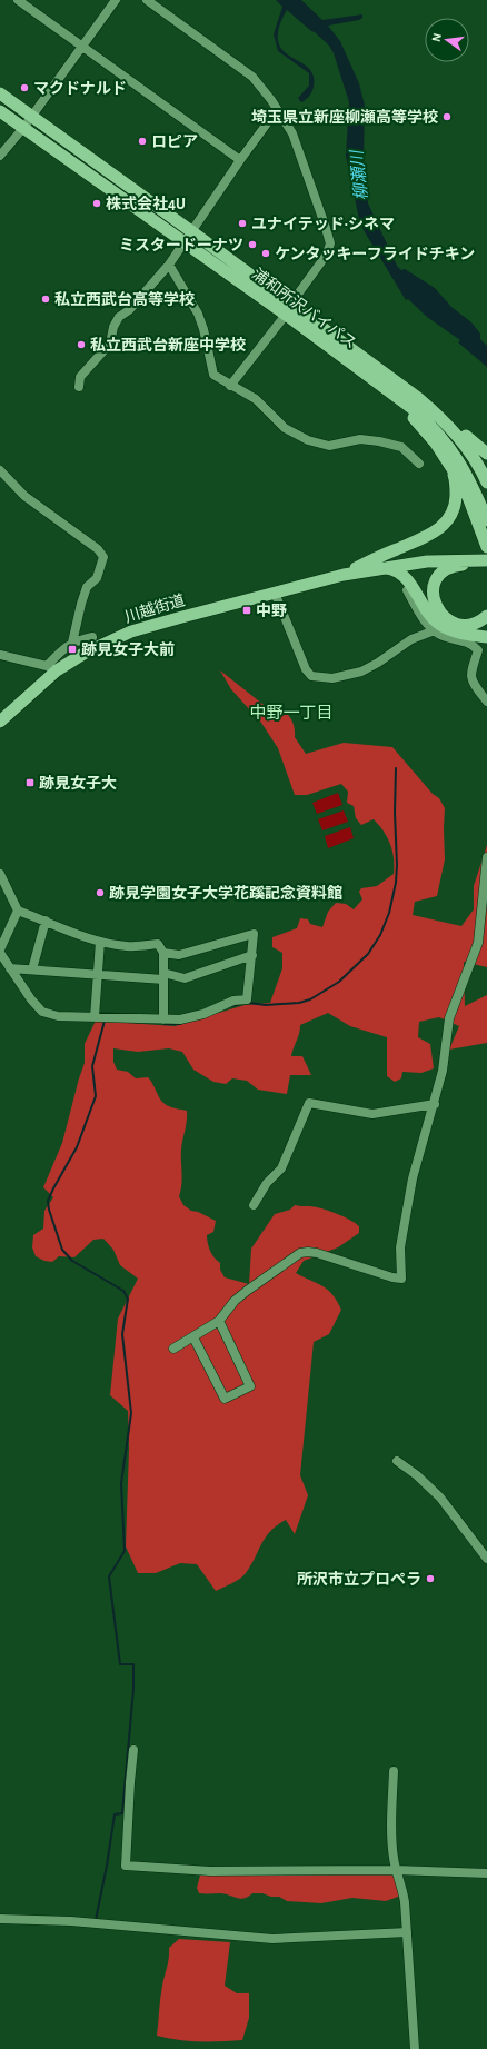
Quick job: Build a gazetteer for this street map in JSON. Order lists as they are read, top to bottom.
{
  "streets": {
    "highway": ["浦和所沢バイパス", "川越街道"]
  },
  "districts": ["中野一丁目"],
  "water": ["柳瀬川"],
  "places": {
    "other": [
      "マクドナルド",
      "埼玉県立新座柳瀬高等学校",
      "ロピア",
      "株式会社4U",
      "ユナイテッド·シネマ",
      "ミスタードーナツ",
      "ケンタッキーフライドチキン",
      "私立西武台高等学校",
      "私立西武台新座中学校",
      "跡見学園女子大学花蹊記念資料館",
      "所沢市立プロペラ"
    ],
    "transit": ["中野", "跡見女子大前", "跡見女子大"]
  },
  "north": "left"
}
